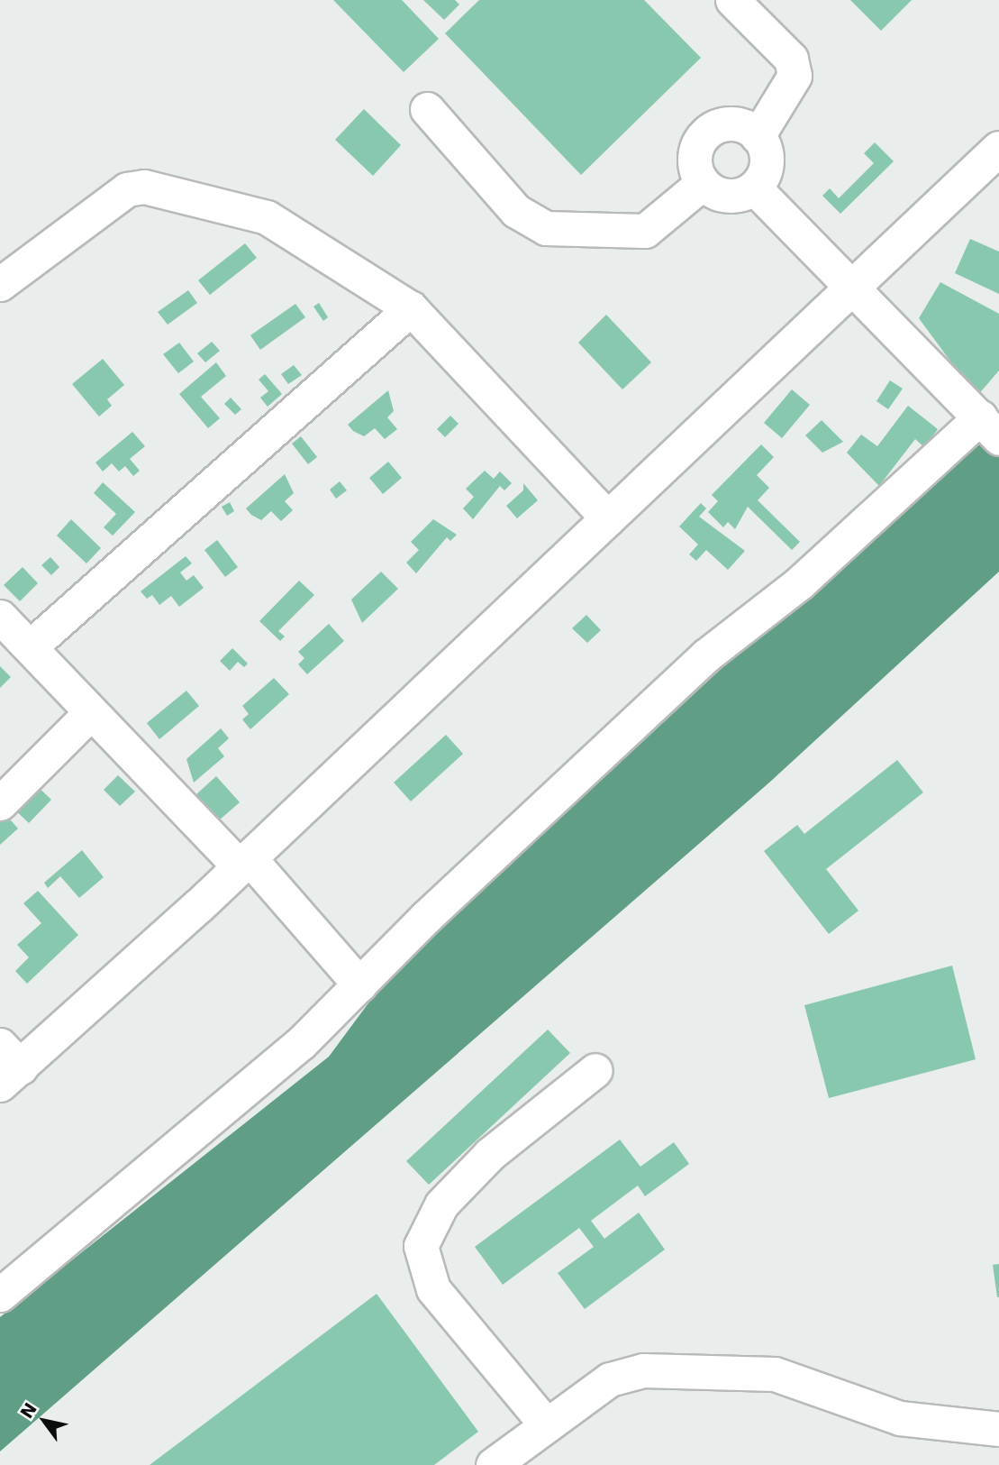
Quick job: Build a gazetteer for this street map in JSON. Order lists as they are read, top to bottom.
{
  "north": "top left"
}
